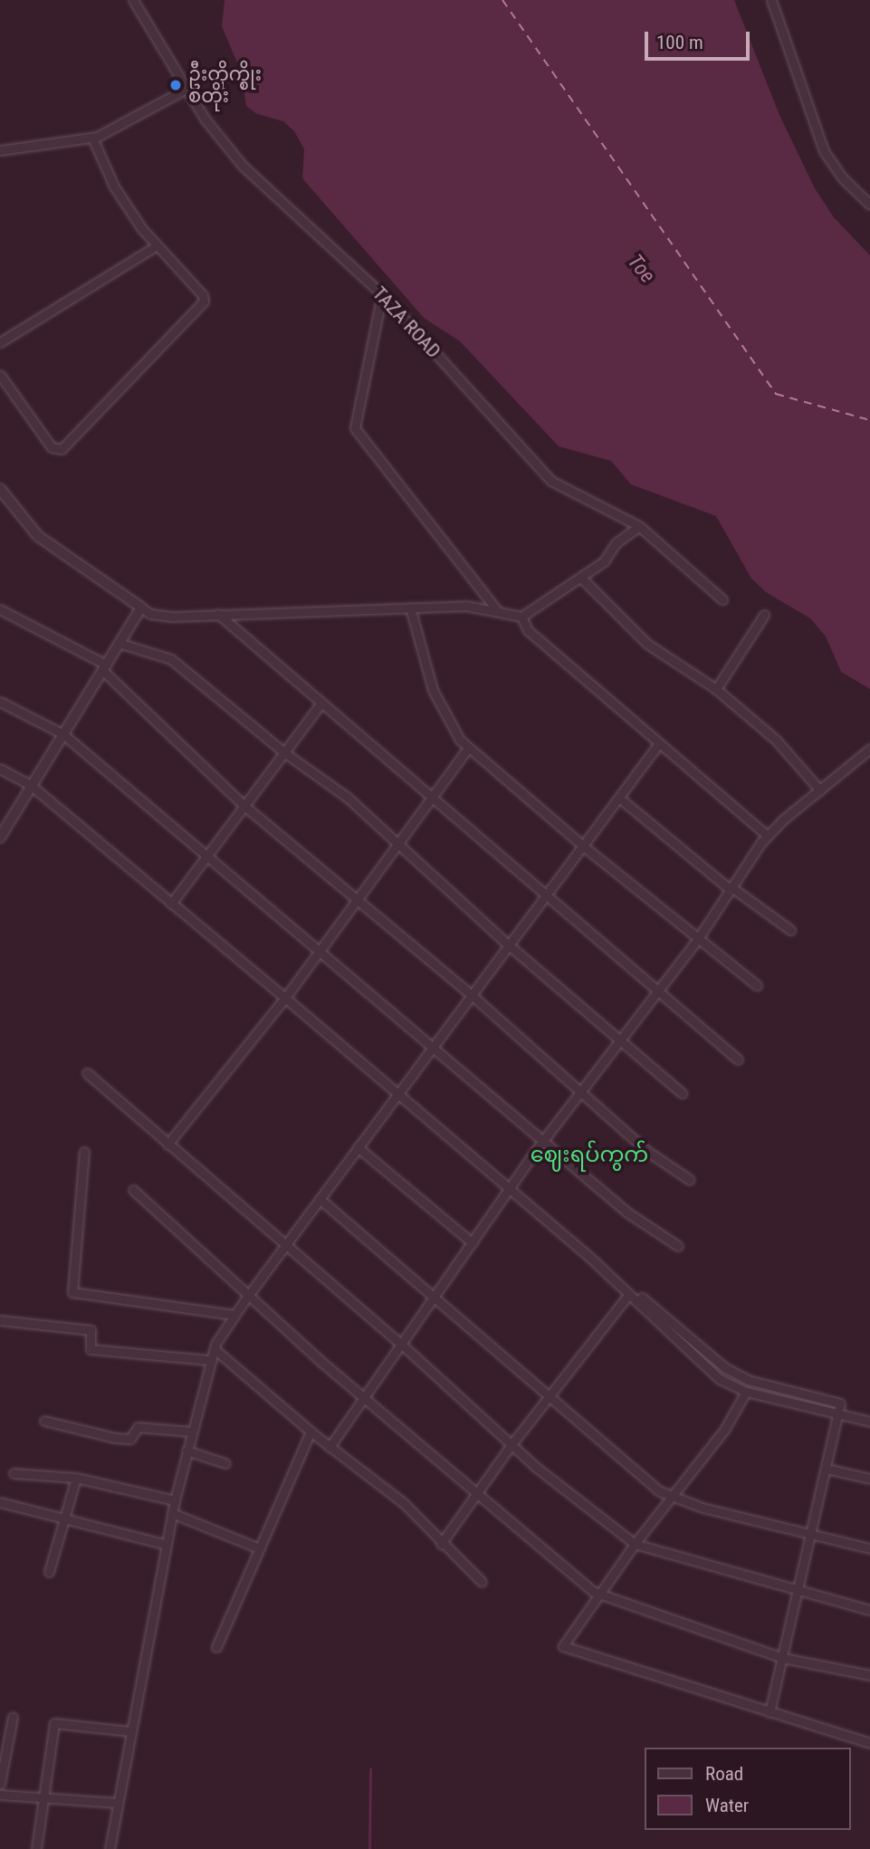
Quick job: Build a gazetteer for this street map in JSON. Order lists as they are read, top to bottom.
{
  "streets": {
    "street": ["TAZA ROAD"]
  },
  "districts": ["ဈေးရပ်ကွက်"],
  "water": ["Toe"],
  "places": ["ဦးတိုက္စိုး စတိုး"],
  "legend": ["Road", "Water"],
  "scale_bar": "100 m"
}
